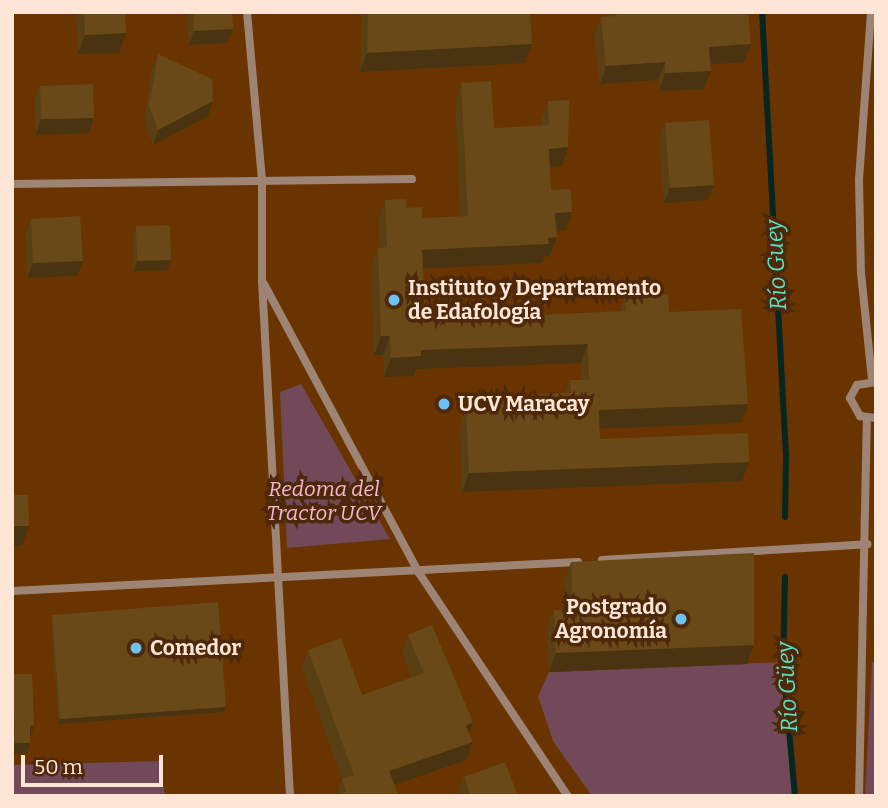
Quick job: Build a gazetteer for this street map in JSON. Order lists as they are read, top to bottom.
{
  "water": ["Río Guey", "Río Güey"],
  "parks": ["Redoma del Tractor UCV"],
  "places": [
    "Instituto y Departamento de Edafología",
    "UCV Maracay",
    "Postgrado Agronomía",
    "Comedor"
  ],
  "scale_bar": "50 m"
}
